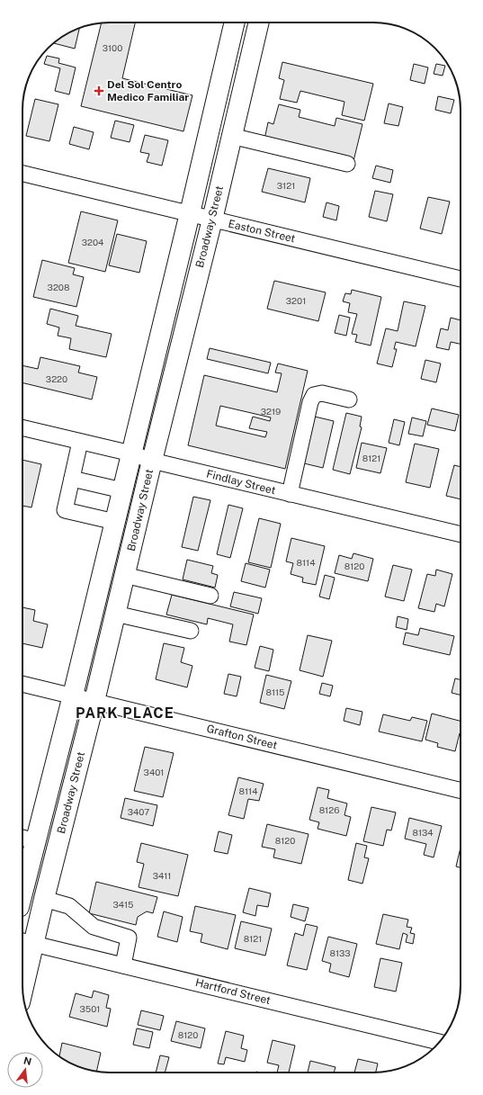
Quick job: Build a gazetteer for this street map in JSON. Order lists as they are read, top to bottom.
{
  "streets": {
    "main road": ["Broadway Street"],
    "street": [
      "Easton Street",
      "Findlay Street",
      "Grafton Street",
      "Hartford Street"
    ]
  },
  "crossings": [
    ["Broadway Street", "Easton Street"],
    ["Broadway Street", "Findlay Street"],
    ["Broadway Street", "Grafton Street"],
    ["Broadway Street", "Hartford Street"]
  ],
  "districts": ["PARK PLACE"],
  "places": {
    "health": ["Del Sol Centro Medico Familiar"]
  },
  "house_numbers": [
    "3100",
    "3121",
    "3204",
    "3208",
    "3201",
    "3220",
    "3219",
    "8121",
    "8114",
    "8120",
    "8115",
    "3401",
    "8114",
    "8126",
    "3407",
    "8134",
    "8120",
    "3411",
    "3415",
    "8121",
    "8133",
    "3501",
    "8120"
  ],
  "north": "top"
}
